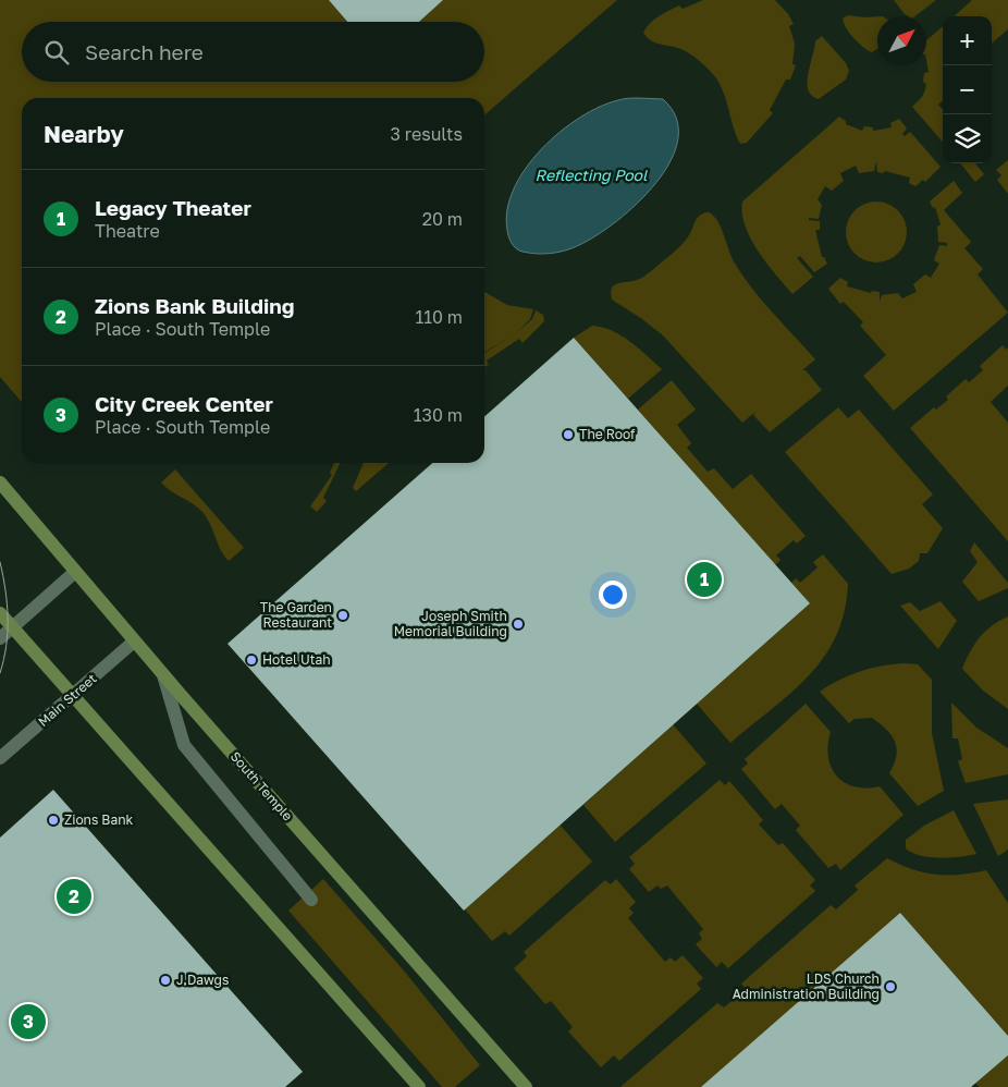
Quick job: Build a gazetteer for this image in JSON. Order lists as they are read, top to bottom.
{
  "streets": {
    "street": ["Main Street", "South Temple"]
  },
  "crossings": [
    ["Main Street", "South Temple"]
  ],
  "water": ["Reflecting Pool"],
  "places": [
    "The Roof",
    "The Garden Restaurant",
    "Joseph Smith Memorial Building",
    "Hotel Utah",
    "Zions Bank",
    "J.Dawgs",
    "LDS Church Administration Building"
  ],
  "north": "top right",
  "page": {
    "map_buttons": ["+", "−"],
    "search": "Search here",
    "heading": ["Nearby", "3 results"],
    "list": [
      {
        "mark": "1",
        "name": "Legacy Theater",
        "note": "Theatre",
        "value": "20 m"
      },
      {
        "mark": "2",
        "name": "Zions Bank Building",
        "note": "Place · South Temple",
        "value": "110 m"
      },
      {
        "mark": "3",
        "name": "City Creek Center",
        "note": "Place · South Temple",
        "value": "130 m"
      }
    ],
    "pins": ["1", "2", "3"]
  }
}
